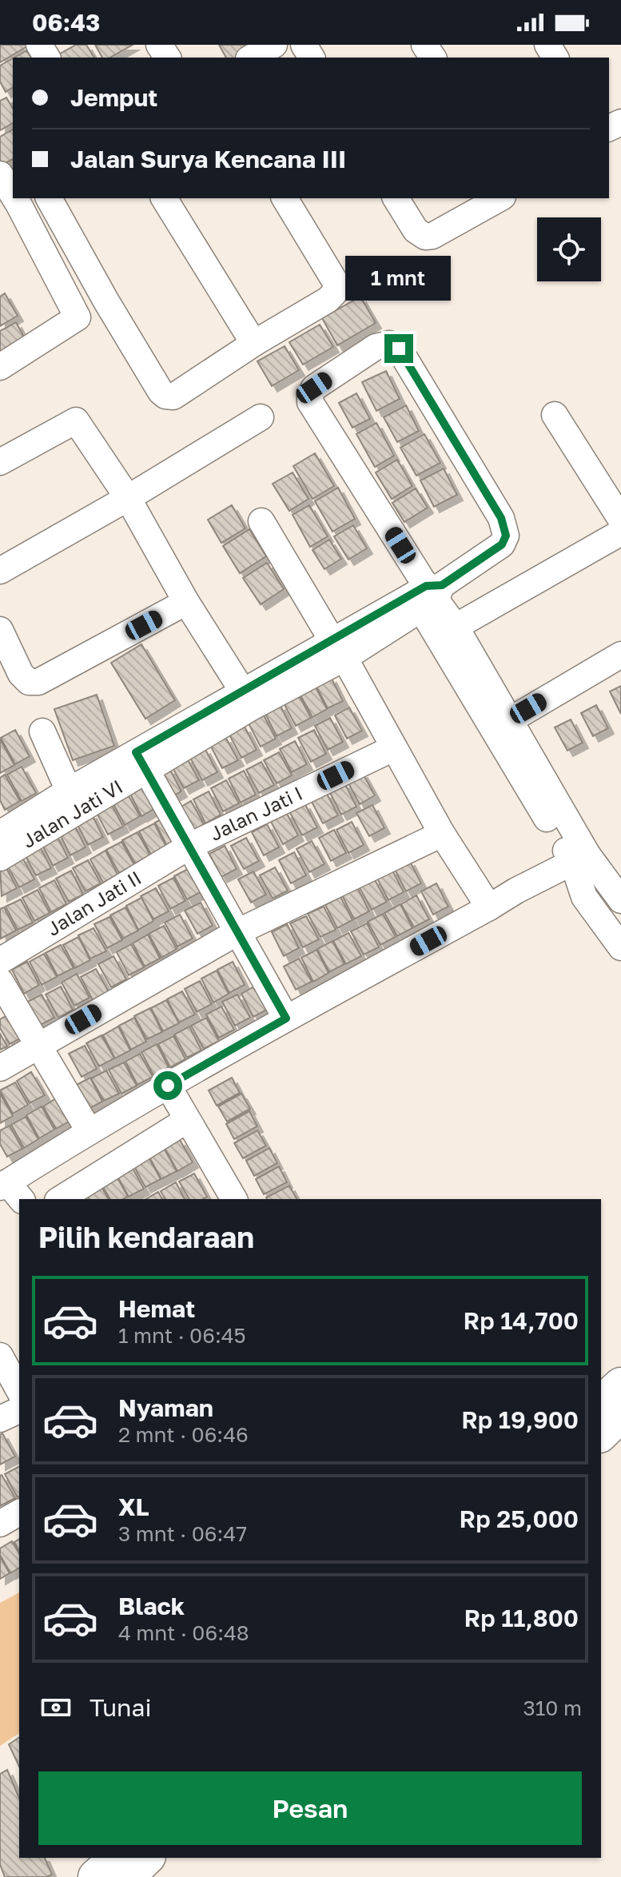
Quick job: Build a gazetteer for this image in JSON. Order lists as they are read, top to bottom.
{
  "streets": {
    "street": ["Jalan Jati I", "Jalan Jati VI", "Jalan Jati II"]
  },
  "crossings": [
    ["Jalan Jati I", "Jalan Jati II"]
  ],
  "page": {
    "status": "06:43",
    "banner": ["Jemput", "Jalan Surya Kencana III"],
    "bubble": "1 mnt",
    "heading": "Pilih kendaraan",
    "list": [
      {
        "name": "Hemat",
        "note": "1 mnt · 06:45",
        "value": "Rp 14,700"
      },
      {
        "name": "Nyaman",
        "note": "2 mnt · 06:46",
        "value": "Rp 19,900"
      },
      {
        "name": "XL",
        "note": "3 mnt · 06:47",
        "value": "Rp 25,000"
      },
      {
        "name": "Black",
        "note": "4 mnt · 06:48",
        "value": "Rp 11,800"
      }
    ],
    "pay": ["Tunai", "310 m"],
    "buttons": "Pesan"
  }
}
